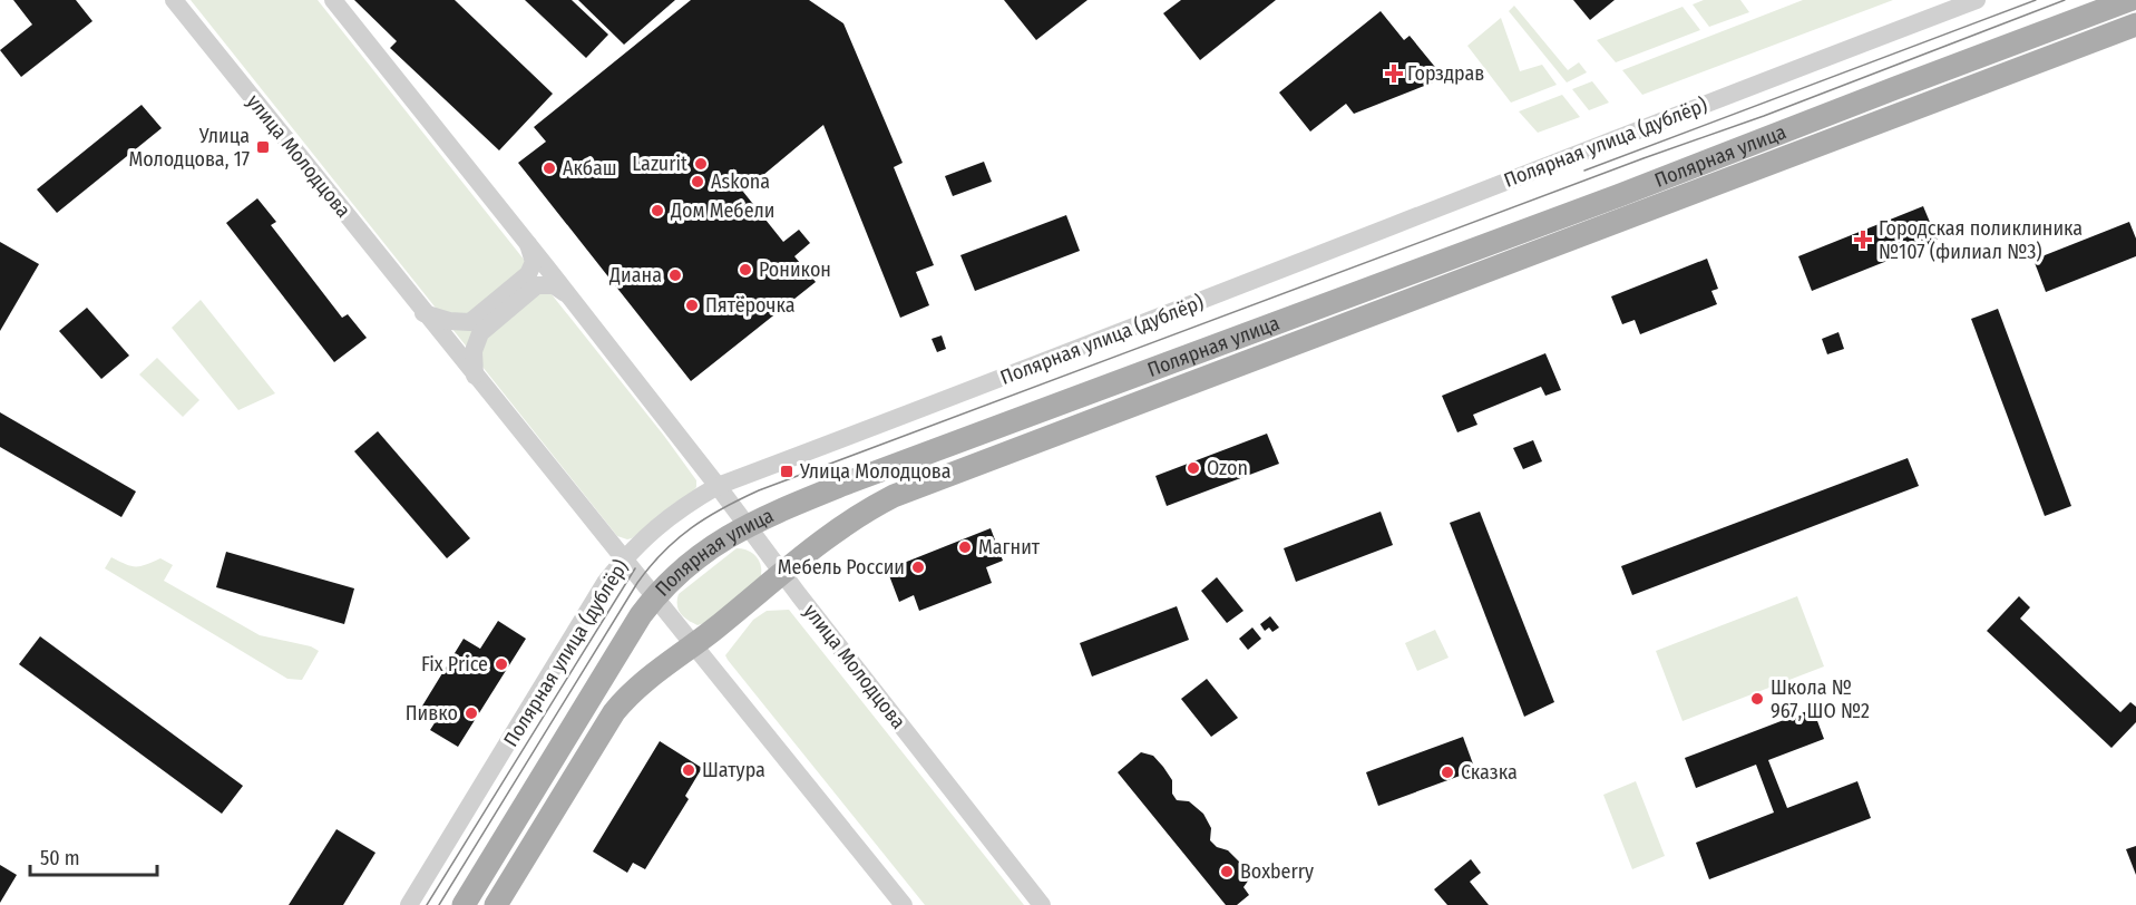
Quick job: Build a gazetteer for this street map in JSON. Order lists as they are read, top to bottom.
{
  "streets": {
    "main road": ["Полярная улица"],
    "street": ["Полярная улица (дублёр)", "улица Молодцова"]
  },
  "crossings": [
    ["Полярная улица (дублёр)", "улица Молодцова"],
    ["улица Молодцова", "Полярная улица"]
  ],
  "places": {
    "health": ["Горздрав", "Городская поликлиника №107 (филиал №3)"],
    "transit": ["Улица Молодцова, 17", "Улица Молодцова"],
    "other": [
      "Lazurit",
      "Акбаш",
      "Askona",
      "Дом Мебели",
      "Роникон",
      "Диана",
      "Пятёрочка",
      "Ozon",
      "Магнит",
      "Мебель России",
      "Fix Price",
      "Школа № 967, ШО №2",
      "Пивко",
      "Шатура",
      "Сказка",
      "Boxberry"
    ]
  },
  "scale_bar": "50 m"
}
